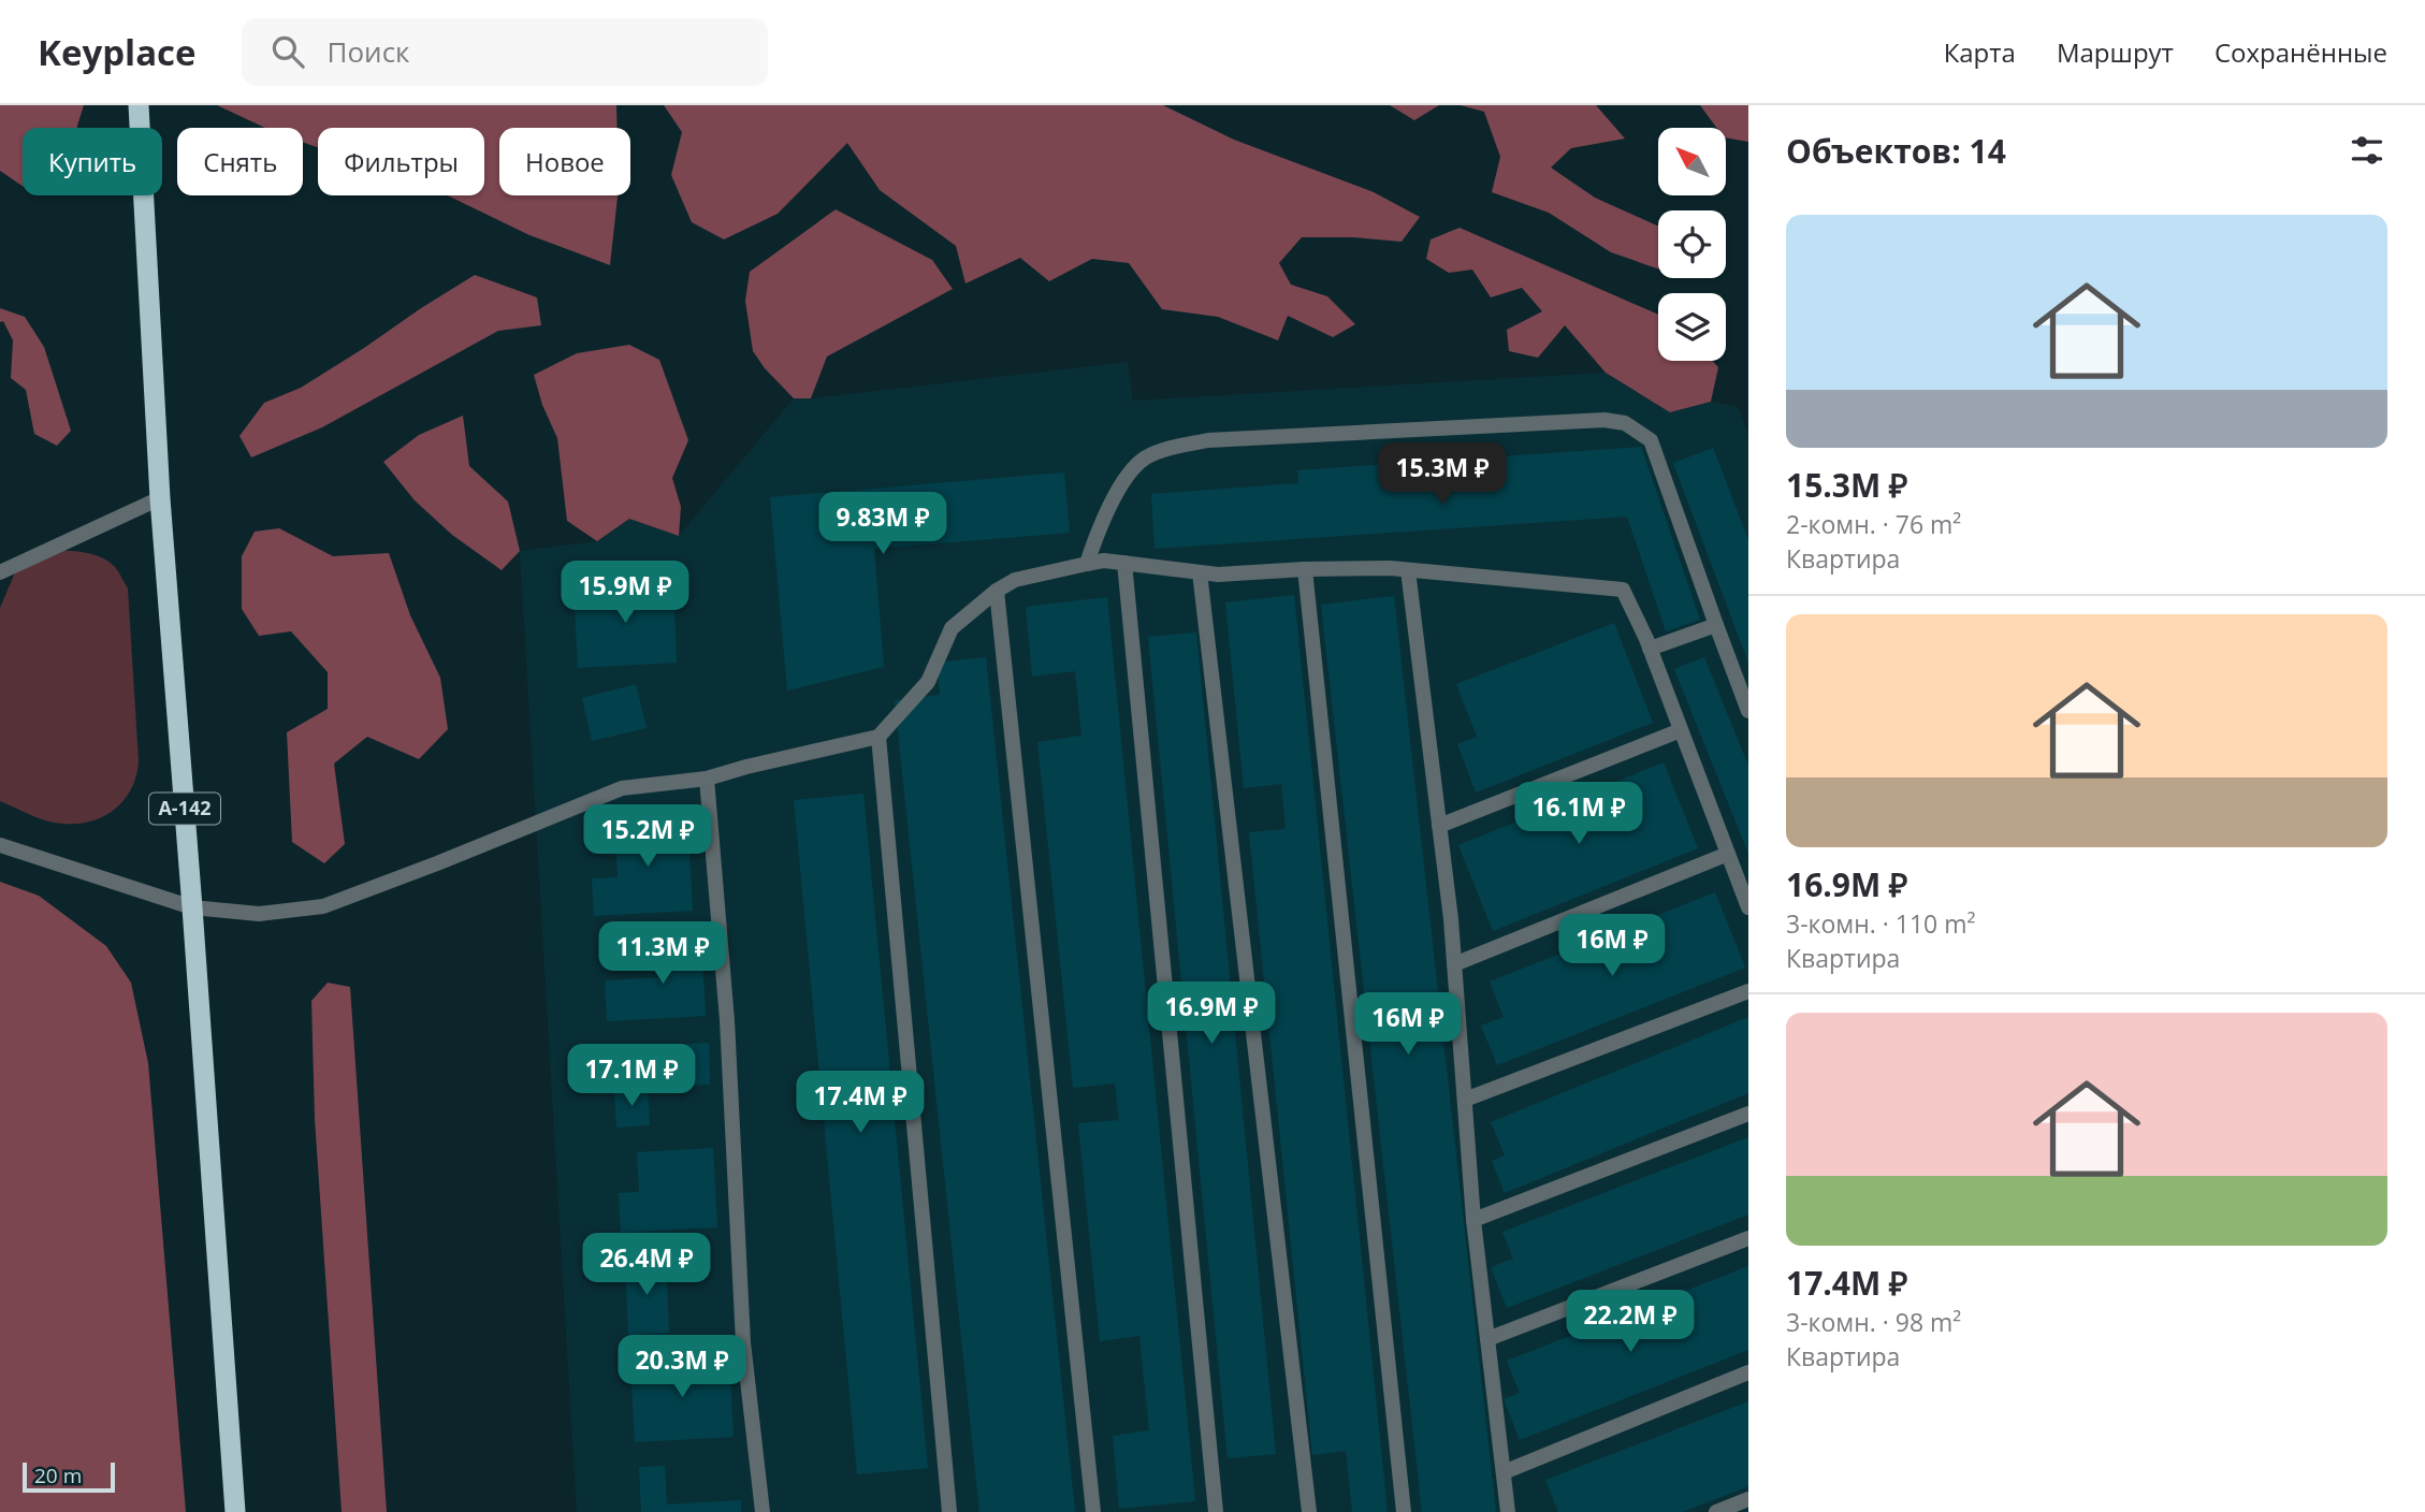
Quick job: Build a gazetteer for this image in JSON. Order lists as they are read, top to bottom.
{
  "streets": {
    "highway": ["А-142"]
  },
  "scale_bar": "20 m",
  "north": "top left",
  "page": {
    "header": "Keyplace",
    "search": "Поиск",
    "nav": ["Карта", "Маршрут", "Сохранённые"],
    "heading": "Объектов: 14",
    "chip": [
      "Купить",
      "Снять",
      "Фильтры",
      "Новое"
    ],
    "list": [
      {
        "name": "15.3M ₽",
        "note": "2-комн. · 76 m² · Квартира"
      },
      {
        "name": "16.9M ₽",
        "note": "3-комн. · 110 m² · Квартира"
      },
      {
        "name": "17.4M ₽",
        "note": "3-комн. · 98 m² · Квартира"
      }
    ],
    "price": [
      "15.3M ₽",
      "9.83M ₽",
      "15.9M ₽",
      "16.1M ₽",
      "15.2M ₽",
      "16M ₽",
      "11.3M ₽",
      "16.9M ₽",
      "16M ₽",
      "17.1M ₽",
      "17.4M ₽",
      "26.4M ₽",
      "22.2M ₽",
      "20.3M ₽"
    ],
    "scale": "20 m"
  }
}
